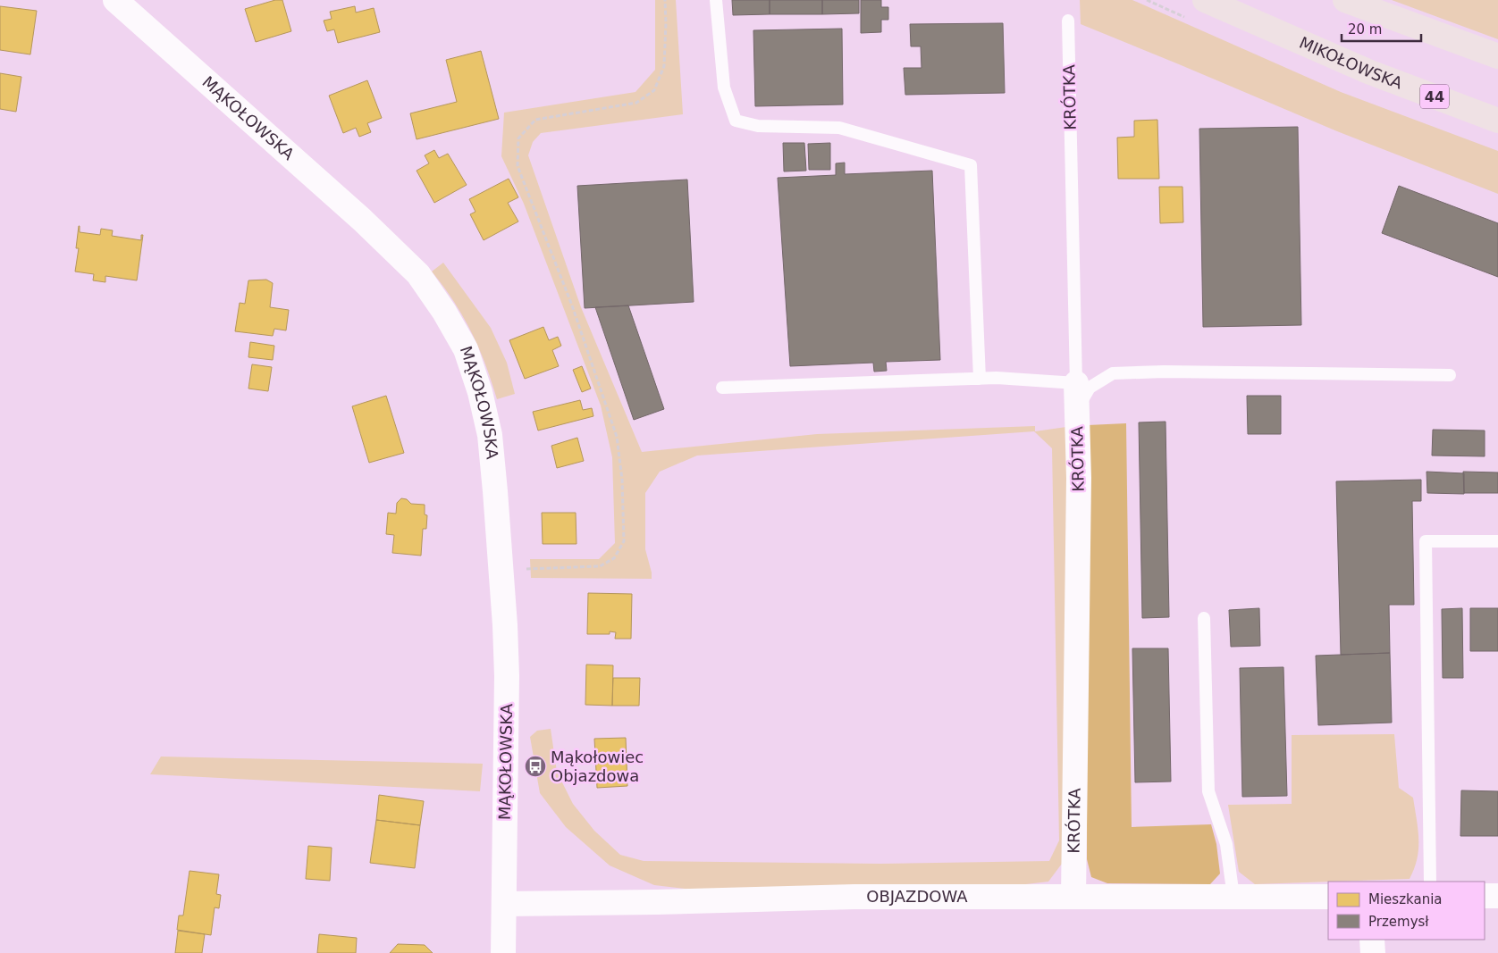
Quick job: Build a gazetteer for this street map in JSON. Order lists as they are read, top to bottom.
{
  "streets": {
    "main road": ["MIKOŁOWSKA", "44"],
    "street": ["KRÓTKA", "MĄKOŁOWSKA", "OBJAZDOWA"]
  },
  "crossings": [
    ["KRÓTKA", "OBJAZDOWA"],
    ["MĄKOŁOWSKA", "OBJAZDOWA"]
  ],
  "places": {
    "bus stop": ["Mąkołowiec Objazdowa"]
  },
  "legend": ["Mieszkania", "Przemysł"],
  "scale_bar": "20 m"
}
